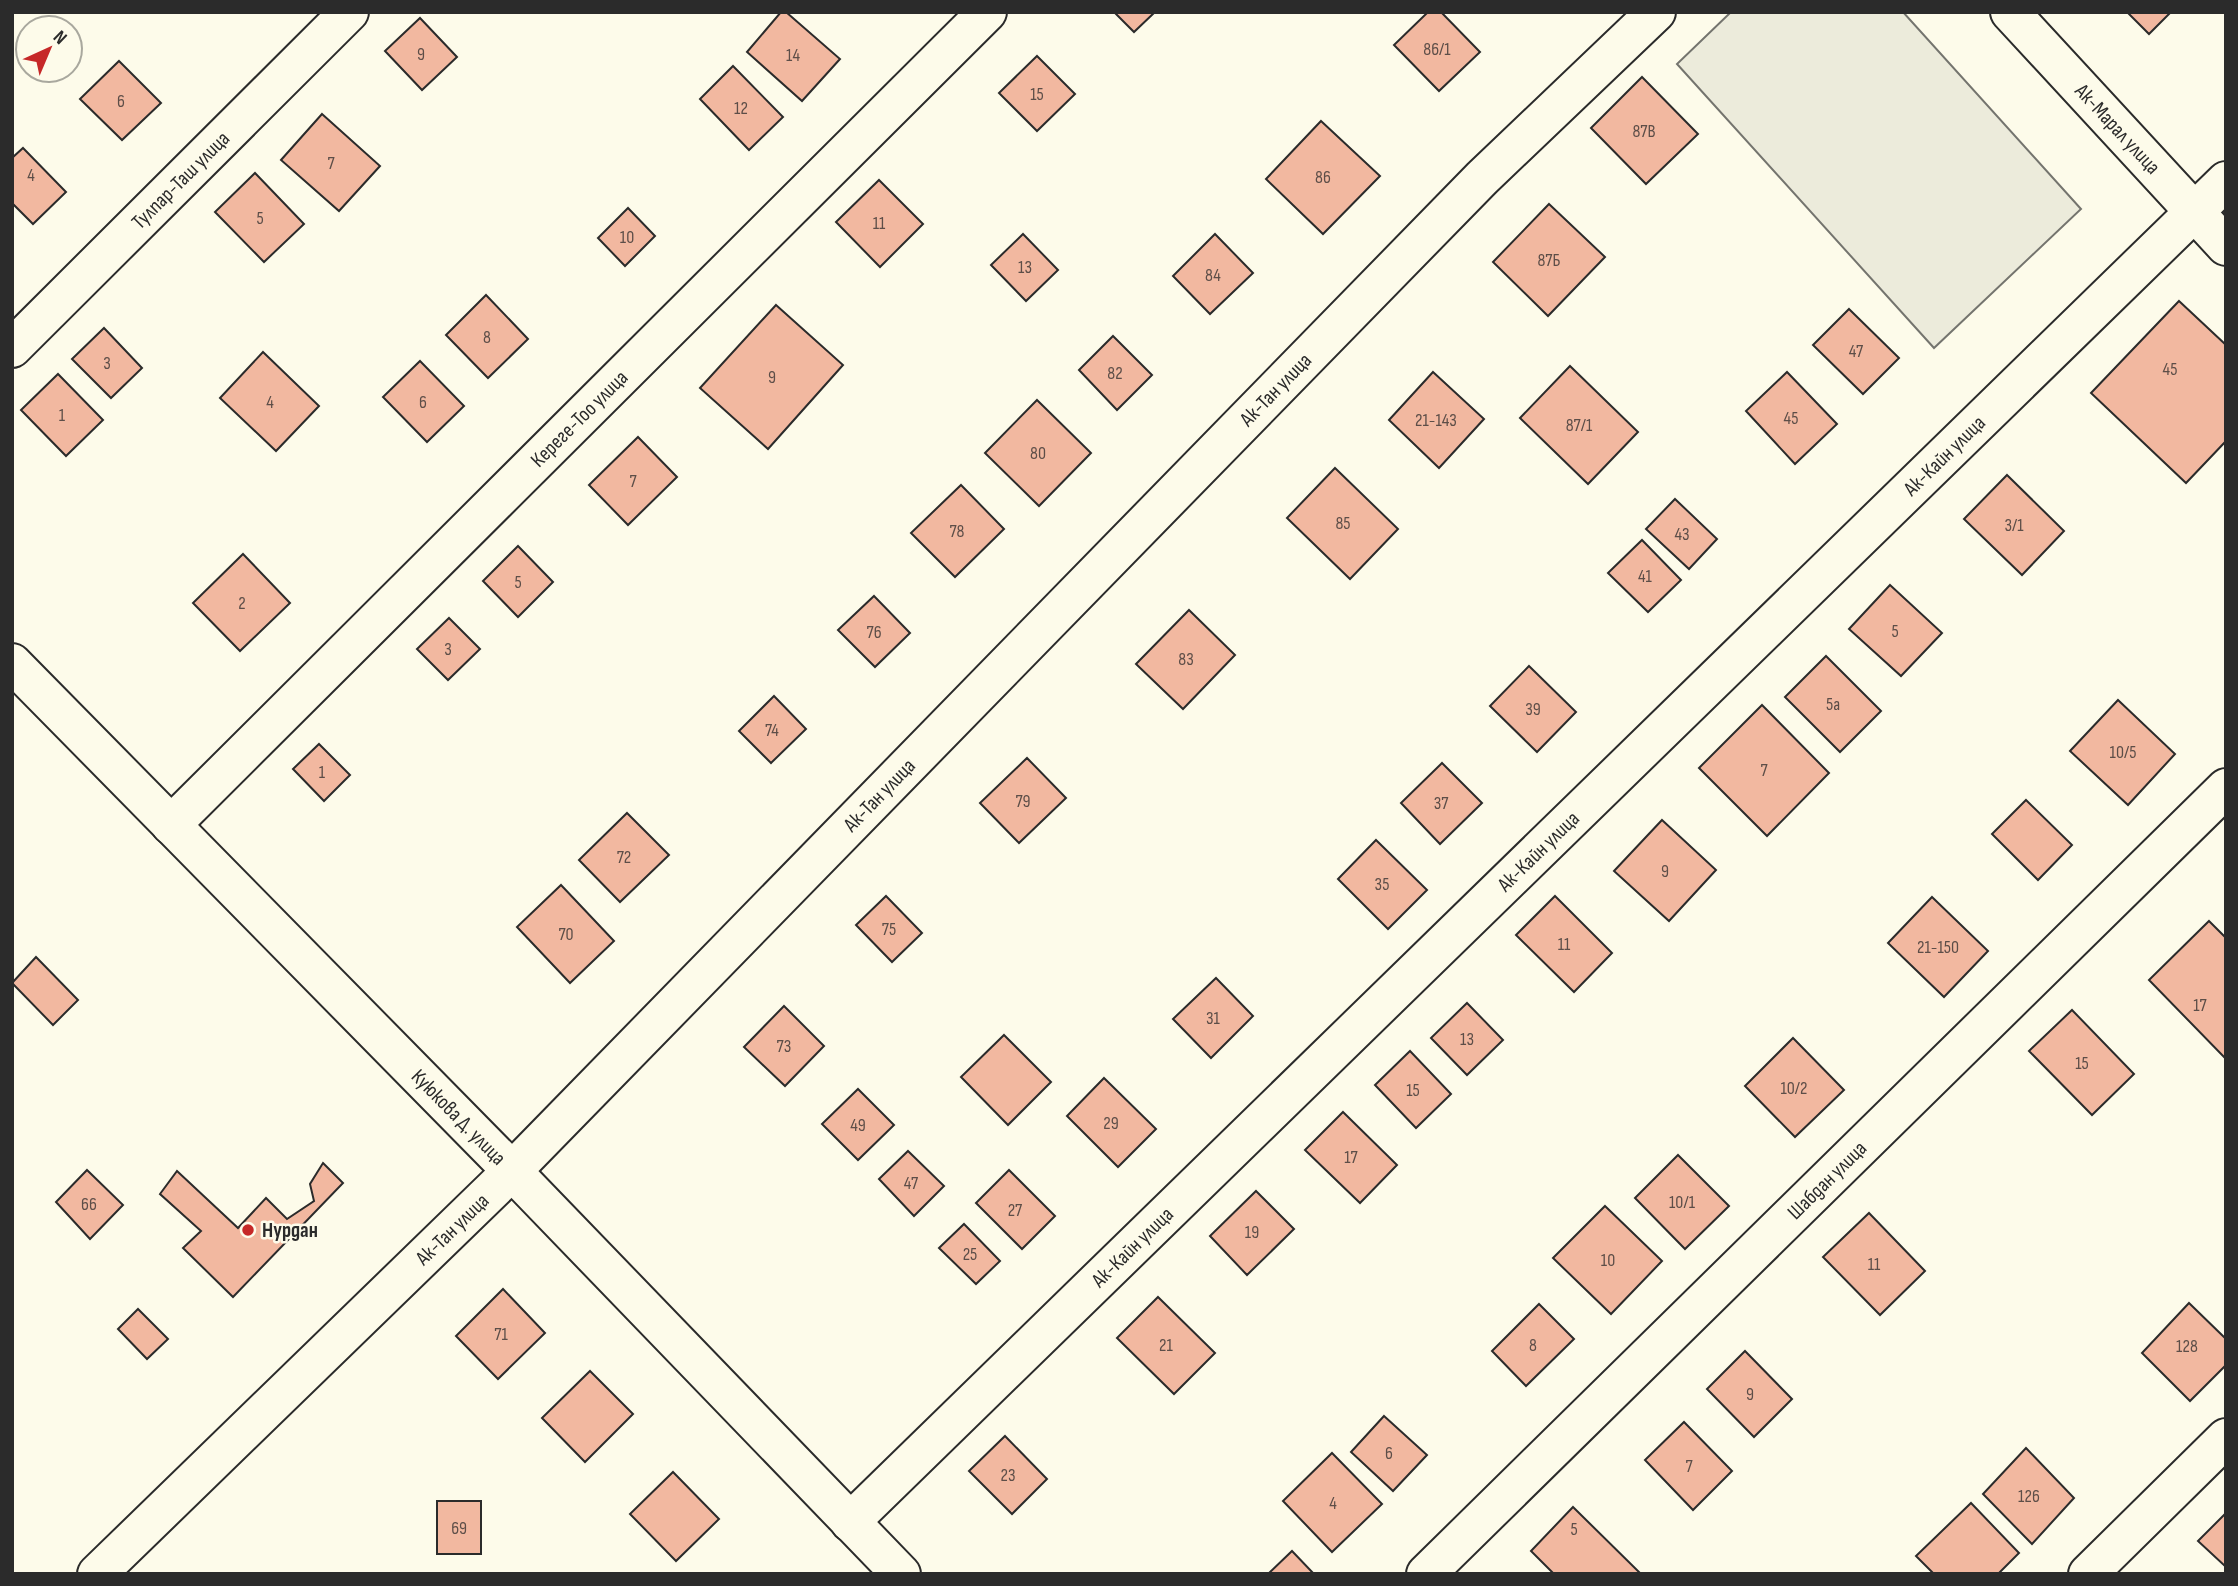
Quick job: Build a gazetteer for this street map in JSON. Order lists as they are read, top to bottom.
{
  "streets": {
    "street": [
      "Ак-Марал улица",
      "Тулпар-Таш улица",
      "Ак-Тан улица",
      "Кереге-Тоо улица",
      "Ак-Кайн улица",
      "Куюкова Д. улица",
      "Шабдан улица"
    ]
  },
  "crossings": [
    ["Ак-Марал улица", "Ак-Кайн улица"],
    ["Ак-Тан улица", "Куюкова Д. улица"],
    ["Кереге-Тоо улица", "Куюкова Д. улица"],
    ["Ак-Кайн улица", "Куюкова Д. улица"]
  ],
  "places": ["Нурдан"],
  "house_numbers": [
    "86/1",
    "9",
    "14",
    "15",
    "6",
    "12",
    "87В",
    "7",
    "4",
    "86",
    "5",
    "11",
    "10",
    "87Б",
    "13",
    "84",
    "8",
    "47",
    "3",
    "45",
    "82",
    "9",
    "4",
    "6",
    "1",
    "45",
    "21-143",
    "87/1",
    "80",
    "7",
    "85",
    "3/1",
    "78",
    "43",
    "41",
    "5",
    "2",
    "5",
    "76",
    "3",
    "83",
    "5а",
    "39",
    "74",
    "10/5",
    "7",
    "1",
    "79",
    "37",
    "72",
    "9",
    "35",
    "75",
    "70",
    "11",
    "21-150",
    "17",
    "31",
    "13",
    "73",
    "15",
    "10/2",
    "15",
    "29",
    "49",
    "17",
    "47",
    "10/1",
    "66",
    "27",
    "19",
    "25",
    "10",
    "11",
    "71",
    "21",
    "8",
    "128",
    "9",
    "6",
    "7",
    "23",
    "126",
    "4",
    "69",
    "5"
  ],
  "north": "top right"
}
